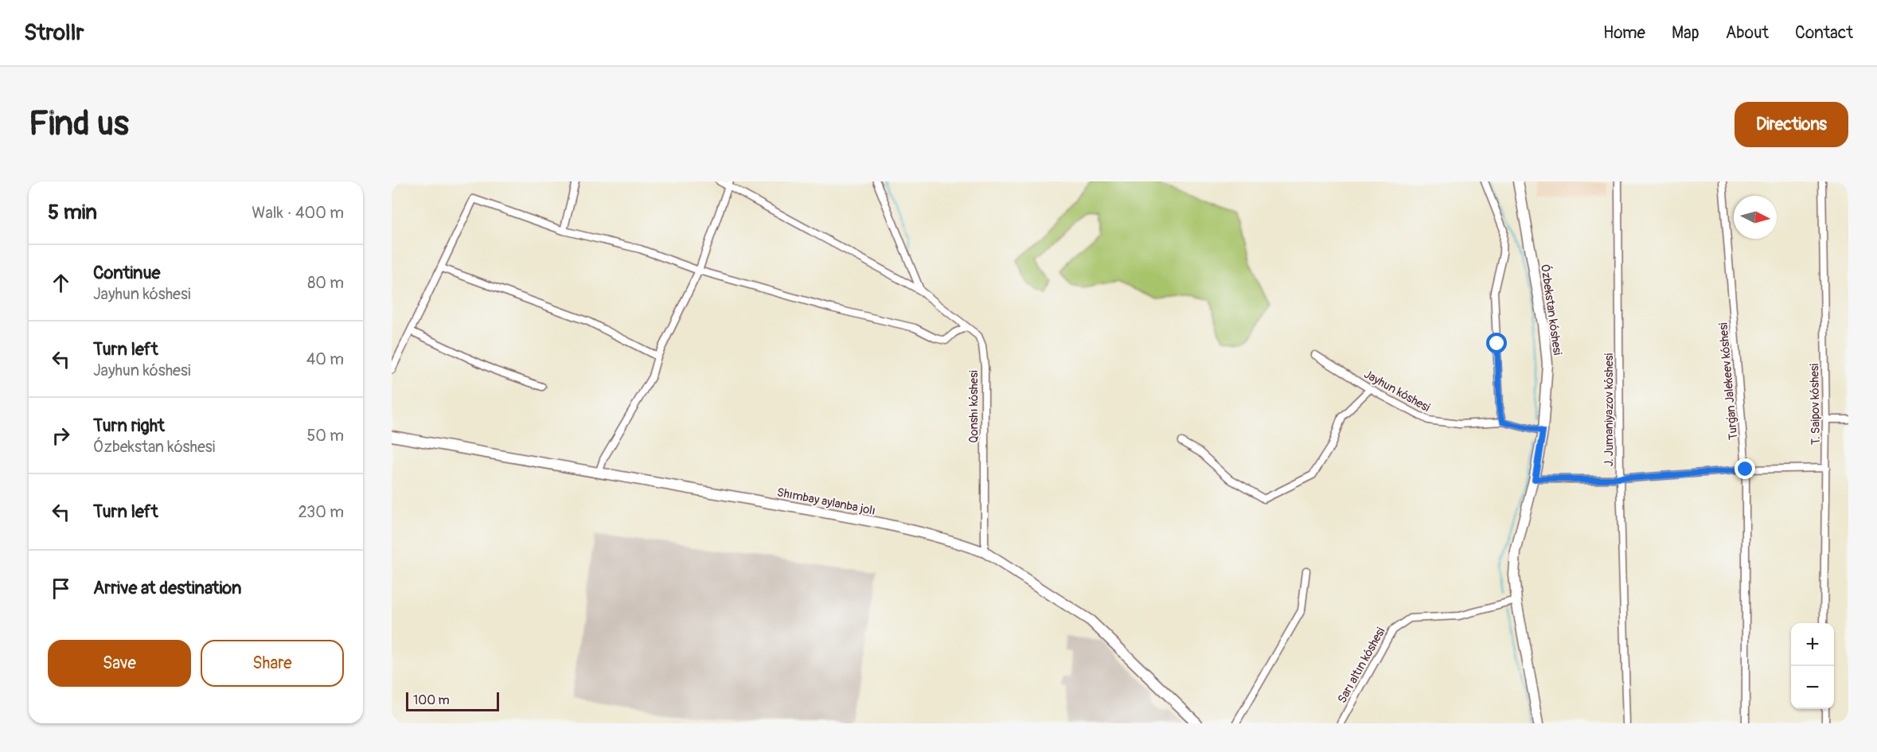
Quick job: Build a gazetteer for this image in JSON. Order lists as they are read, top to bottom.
{
  "streets": {
    "main road": ["Ózbekstan kóshesi", "Shımbay aylanba jolı"],
    "street": [
      "Turǵan Jalekeev kóshesi",
      "Jayhun kóshesi",
      "T. Saipov kóshesi",
      "Qonshı kóshesi",
      "J. Jumaniyazov kóshesi",
      "Sarı altın kóshesi"
    ]
  },
  "crossings": [
    ["Ózbekstan kóshesi", "Jayhun kóshesi"],
    ["Ózbekstan kóshesi", "Sarı altın kóshesi"],
    ["Qonshı kóshesi", "Shımbay aylanba jolı"]
  ],
  "scale_bar": "100 m",
  "north": "right",
  "page": {
    "header": "Strollr",
    "nav": [
      "Home",
      "Map",
      "About",
      "Contact"
    ],
    "buttons": [
      "Directions",
      ["Save", "Share"]
    ],
    "title": "Find us",
    "heading": ["5 min", "Walk · 400 m"],
    "list": [
      ["Continue", "Jayhun kóshesi", "80 m"],
      ["Turn left", "Jayhun kóshesi", "40 m"],
      ["Turn right", "Ózbekstan kóshesi", "50 m"],
      ["Turn left", "230 m"],
      "Arrive at destination"
    ],
    "map_buttons": ["+", "−"],
    "scale": "100 m"
  }
}
